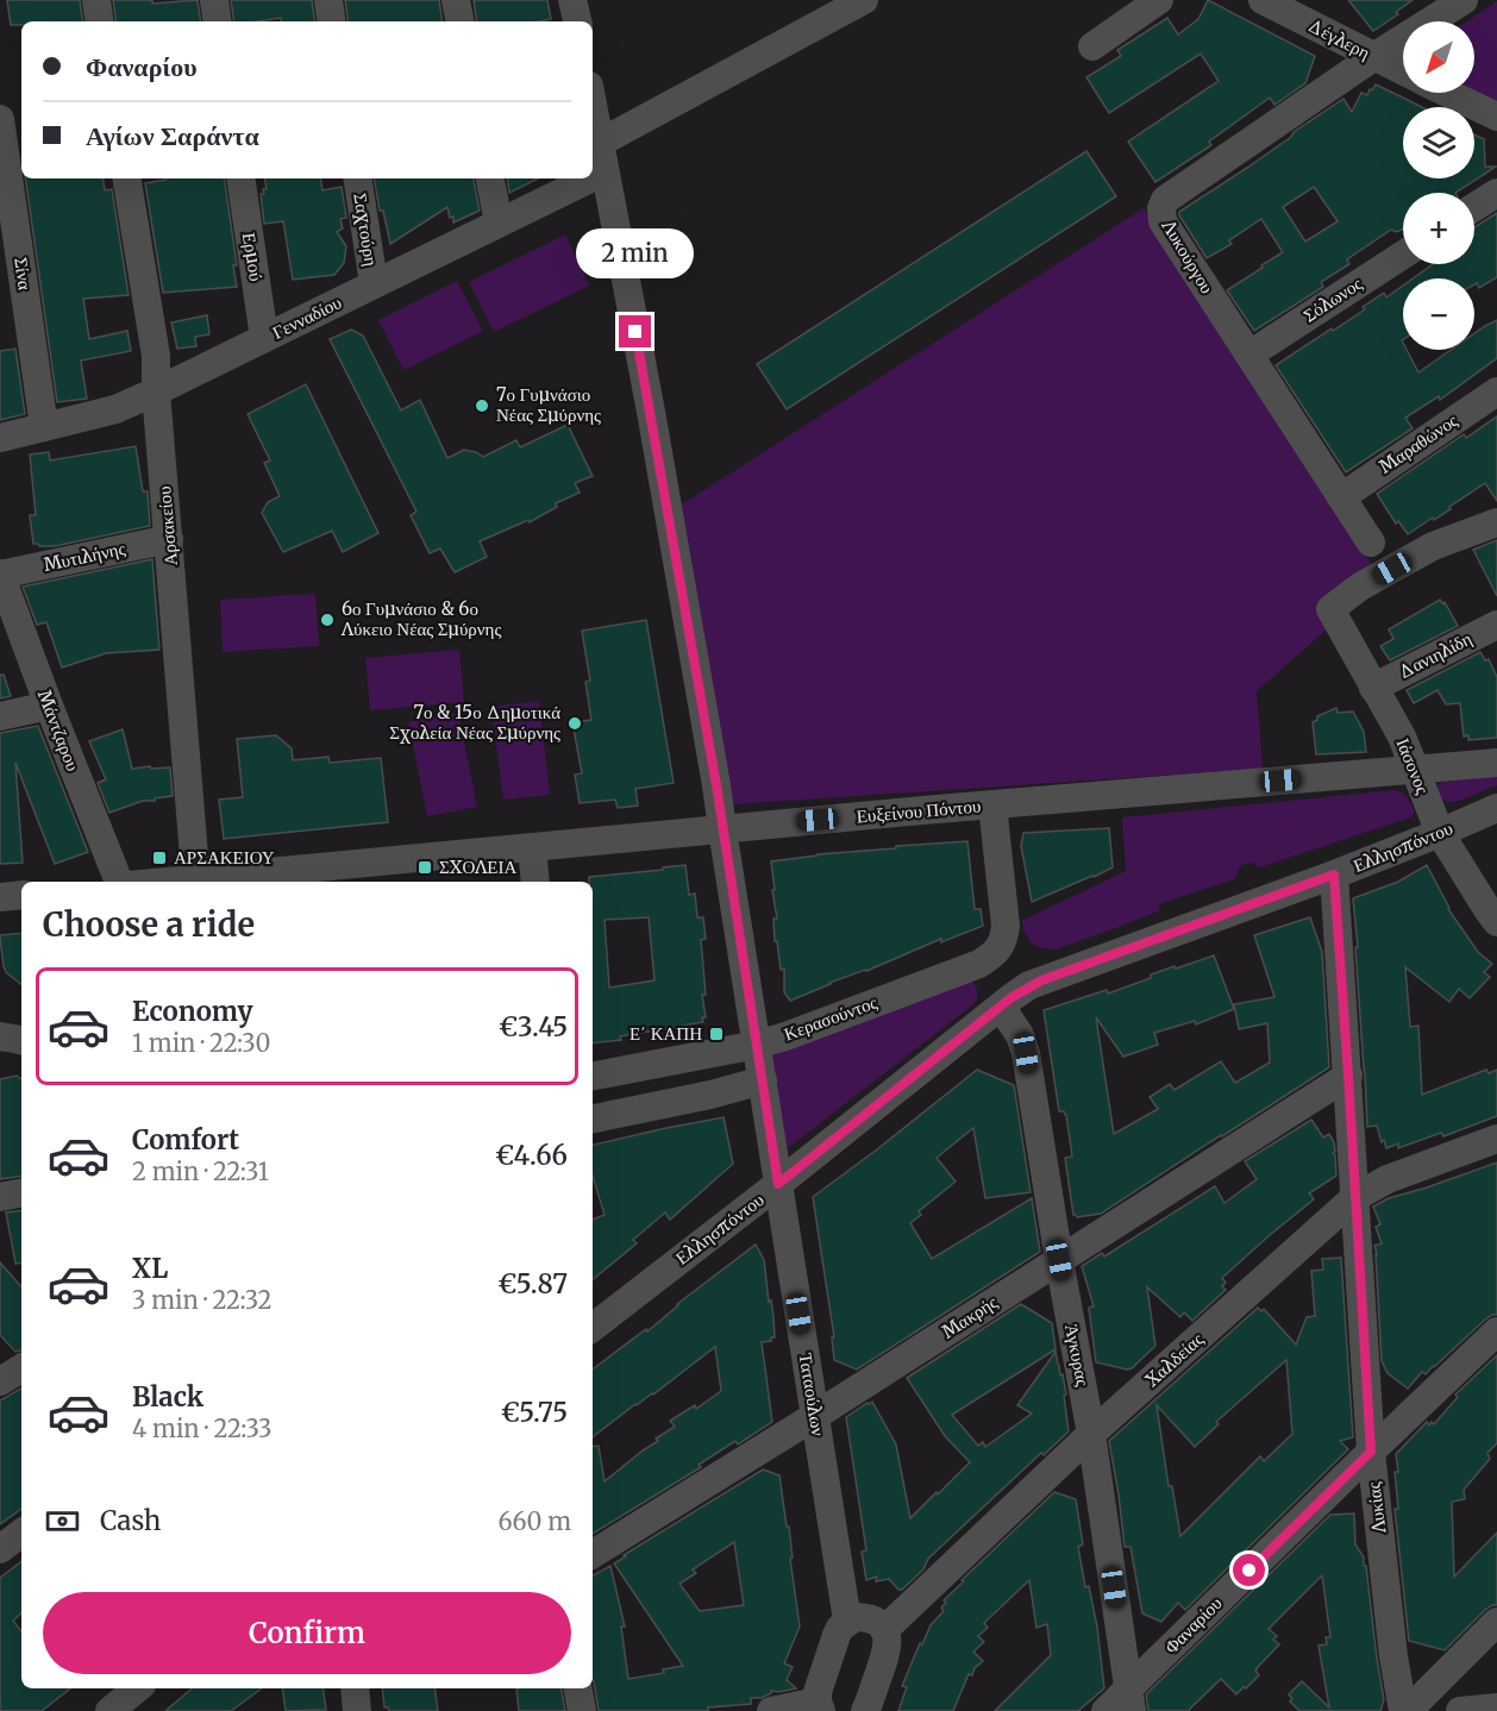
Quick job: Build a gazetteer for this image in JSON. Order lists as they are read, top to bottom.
{
  "streets": {
    "street": [
      "Δέγλερη",
      "Σαχτούρη",
      "Ερμού",
      "Λυκούργου",
      "Σίνα",
      "Σόλωνος",
      "Γενναδίου",
      "Μαραθώνος",
      "Αρσακείου",
      "Μυτιλήνης",
      "Δανιηλίδη",
      "Μάντζαρου",
      "Ιάσονος",
      "Ευξείνου Πόντου",
      "Ελλησπόντου",
      "Κερασούντος",
      "Μακρής",
      "Άγκυρας",
      "Χαλδείας",
      "Ταταούλων",
      "Λυκίας",
      "Φαναρίου"
    ]
  },
  "crossings": [
    ["Δέγλερη", "Λυκούργου"],
    ["Σαχτούρη", "Γενναδίου"],
    ["Ερμού", "Γενναδίου"],
    ["Λυκούργου", "Σόλωνος"],
    ["Λυκούργου", "Μαραθώνος"],
    ["Σίνα", "Γενναδίου"],
    ["Γενναδίου", "Αρσακείου"],
    ["Γενναδίου", "Ταταούλων"],
    ["Αρσακείου", "Μυτιλήνης"],
    ["Μυτιλήνης", "Μάντζαρου"],
    ["Δανιηλίδη", "Ιάσονος"],
    ["Ιάσονος", "Ευξείνου Πόντου"],
    ["Ιάσονος", "Ελλησπόντου"],
    ["Ευξείνου Πόντου", "Κερασούντος"],
    ["Ευξείνου Πόντου", "Ταταούλων"],
    ["Ελλησπόντου", "Άγκυρας"],
    ["Ελλησπόντου", "Ταταούλων"],
    ["Ελλησπόντου", "Λυκίας"],
    ["Κερασούντος", "Ταταούλων"],
    ["Μακρής", "Άγκυρας"],
    ["Μακρής", "Ταταούλων"],
    ["Μακρής", "Λυκίας"],
    ["Άγκυρας", "Χαλδείας"],
    ["Άγκυρας", "Φαναρίου"],
    ["Χαλδείας", "Λυκίας"],
    ["Λυκίας", "Φαναρίου"]
  ],
  "places": {
    "other": ["7ο Γυμνάσιο Νέας Σμύρνης", "6ο Γυμνάσιο & 6ο Λύκειο Νέας Σμύρνης", "7ο & 15ο Δημοτικά Σχολεία Νέας Σμύρνης"],
    "transit": ["ΑΡΣΑΚΕΙΟΥ", "ΣΧΟΛΕΙΑ", "Ε΄ ΚΑΠΗ"]
  },
  "north": "bottom left",
  "page": {
    "map_buttons": ["+", "−"],
    "banner": ["Φαναρίου", "Αγίων Σαράντα"],
    "bubble": "2 min",
    "heading": "Choose a ride",
    "list": [
      {
        "name": "Economy",
        "note": "1 min · 22:30",
        "value": "€3.45"
      },
      {
        "name": "Comfort",
        "note": "2 min · 22:31",
        "value": "€4.66"
      },
      {
        "name": "XL",
        "note": "3 min · 22:32",
        "value": "€5.87"
      },
      {
        "name": "Black",
        "note": "4 min · 22:33",
        "value": "€5.75"
      }
    ],
    "pay": ["Cash", "660 m"],
    "buttons": "Confirm"
  }
}
